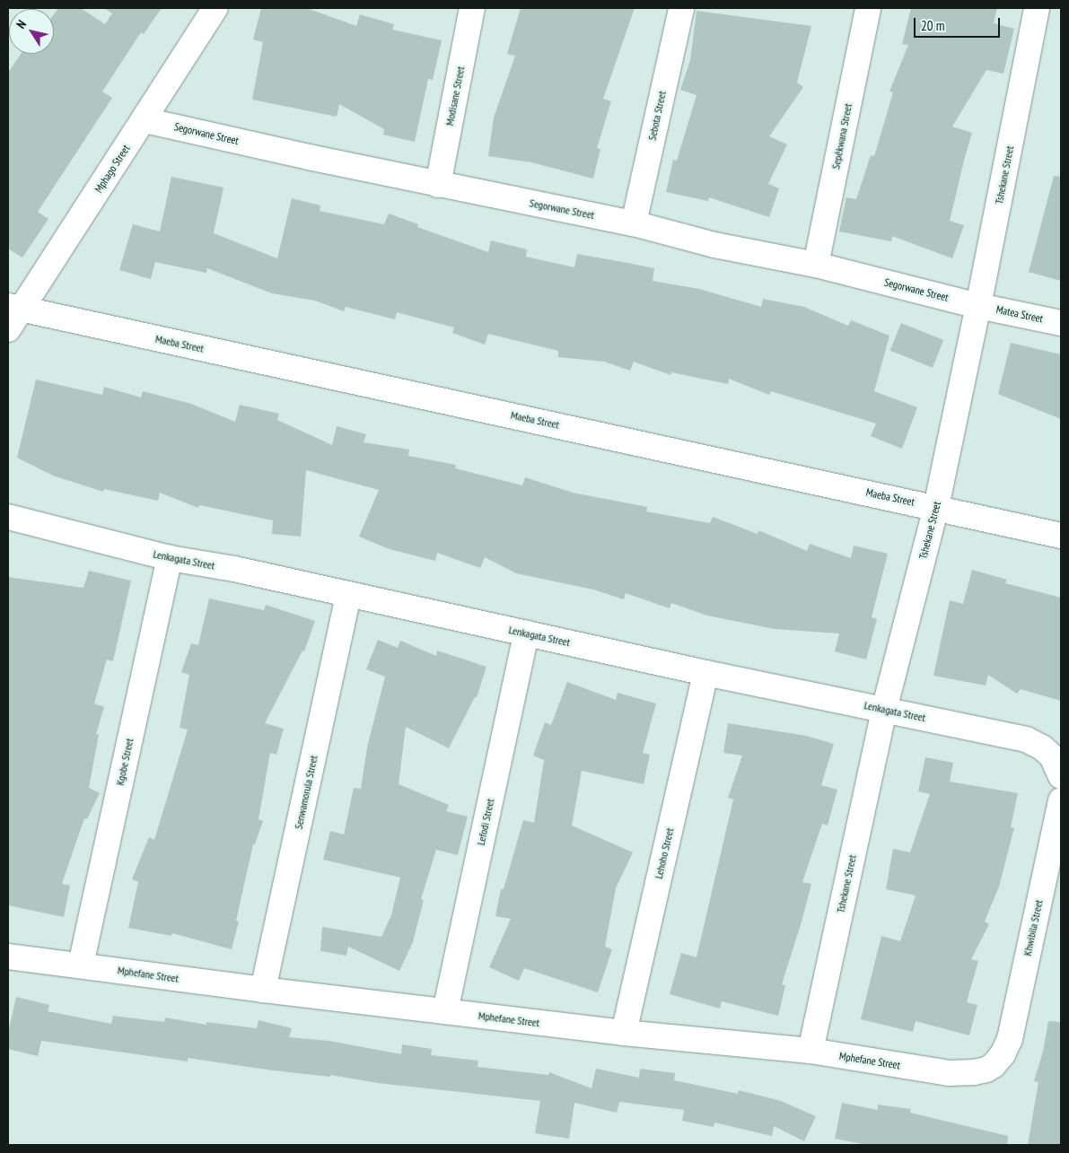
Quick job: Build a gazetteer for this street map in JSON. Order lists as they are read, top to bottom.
{
  "streets": {
    "street": [
      "Modisane Street",
      "Sebota Street",
      "Segorwane Street",
      "Sepêkwana Street",
      "Mphago Street",
      "Tshekane Street",
      "Matea Street",
      "Maeba Street",
      "Lenkagata Street",
      "Kgobe Street",
      "Senwamorula Street",
      "Lefodi Street",
      "Lehoho Street",
      "Khwibila Street",
      "Mphefane Street"
    ]
  },
  "crossings": [
    ["Modisane Street", "Segorwane Street"],
    ["Sebota Street", "Segorwane Street"],
    ["Segorwane Street", "Sepêkwana Street"],
    ["Segorwane Street", "Mphago Street"],
    ["Segorwane Street", "Tshekane Street"],
    ["Segorwane Street", "Matea Street"],
    ["Mphago Street", "Maeba Street"],
    ["Tshekane Street", "Matea Street"],
    ["Tshekane Street", "Maeba Street"],
    ["Tshekane Street", "Lenkagata Street"],
    ["Tshekane Street", "Mphefane Street"],
    ["Lenkagata Street", "Kgobe Street"],
    ["Lenkagata Street", "Senwamorula Street"],
    ["Lenkagata Street", "Lefodi Street"],
    ["Lenkagata Street", "Lehoho Street"],
    ["Kgobe Street", "Mphefane Street"],
    ["Senwamorula Street", "Mphefane Street"],
    ["Lefodi Street", "Mphefane Street"],
    ["Lehoho Street", "Mphefane Street"],
    ["Khwibila Street", "Mphefane Street"]
  ],
  "scale_bar": "20 m",
  "north": "top left"
}
